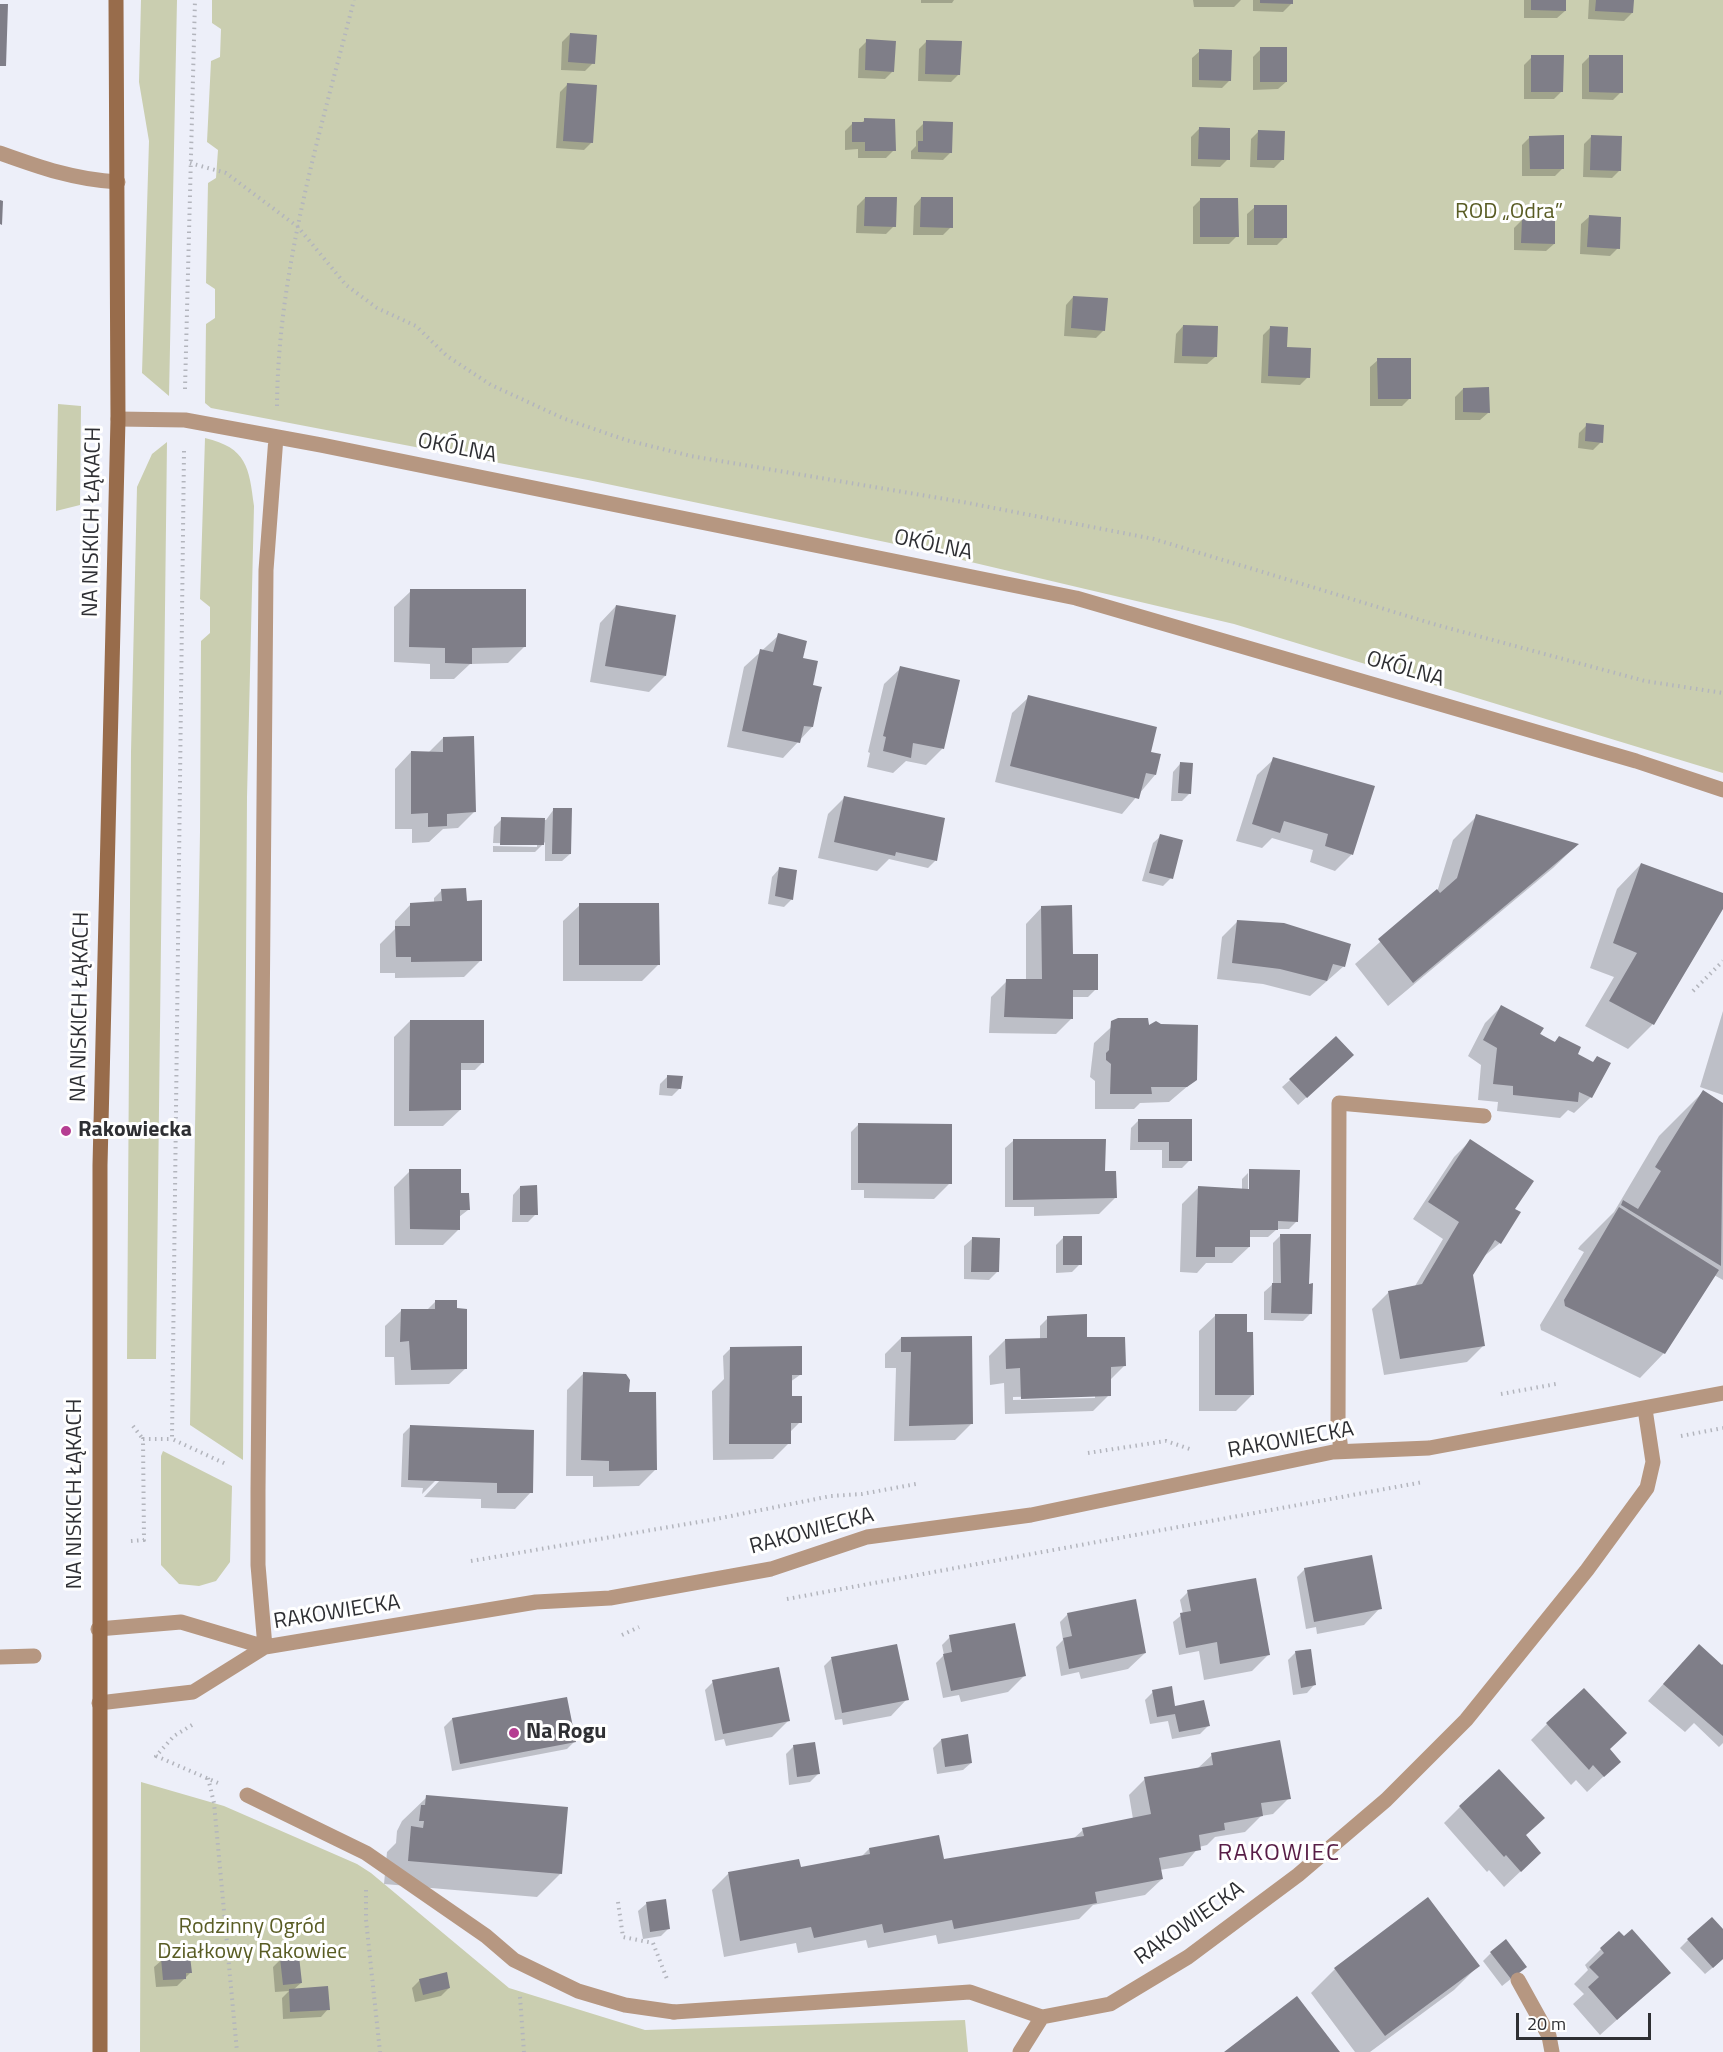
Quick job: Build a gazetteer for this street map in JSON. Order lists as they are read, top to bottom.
{
  "streets": {
    "street": ["OKÓLNA", "NA NISKICH ŁĄKACH", "RAKOWIECKA"]
  },
  "crossings": [
    ["OKÓLNA", "NA NISKICH ŁĄKACH"],
    ["NA NISKICH ŁĄKACH", "RAKOWIECKA"]
  ],
  "districts": ["RAKOWIEC"],
  "parks": ["ROD „Odra”", "Rodzinny Ogród Działkowy Rakowiec"],
  "places": ["Rakowiecka", "Na Rogu"],
  "scale_bar": "20 m"
}
